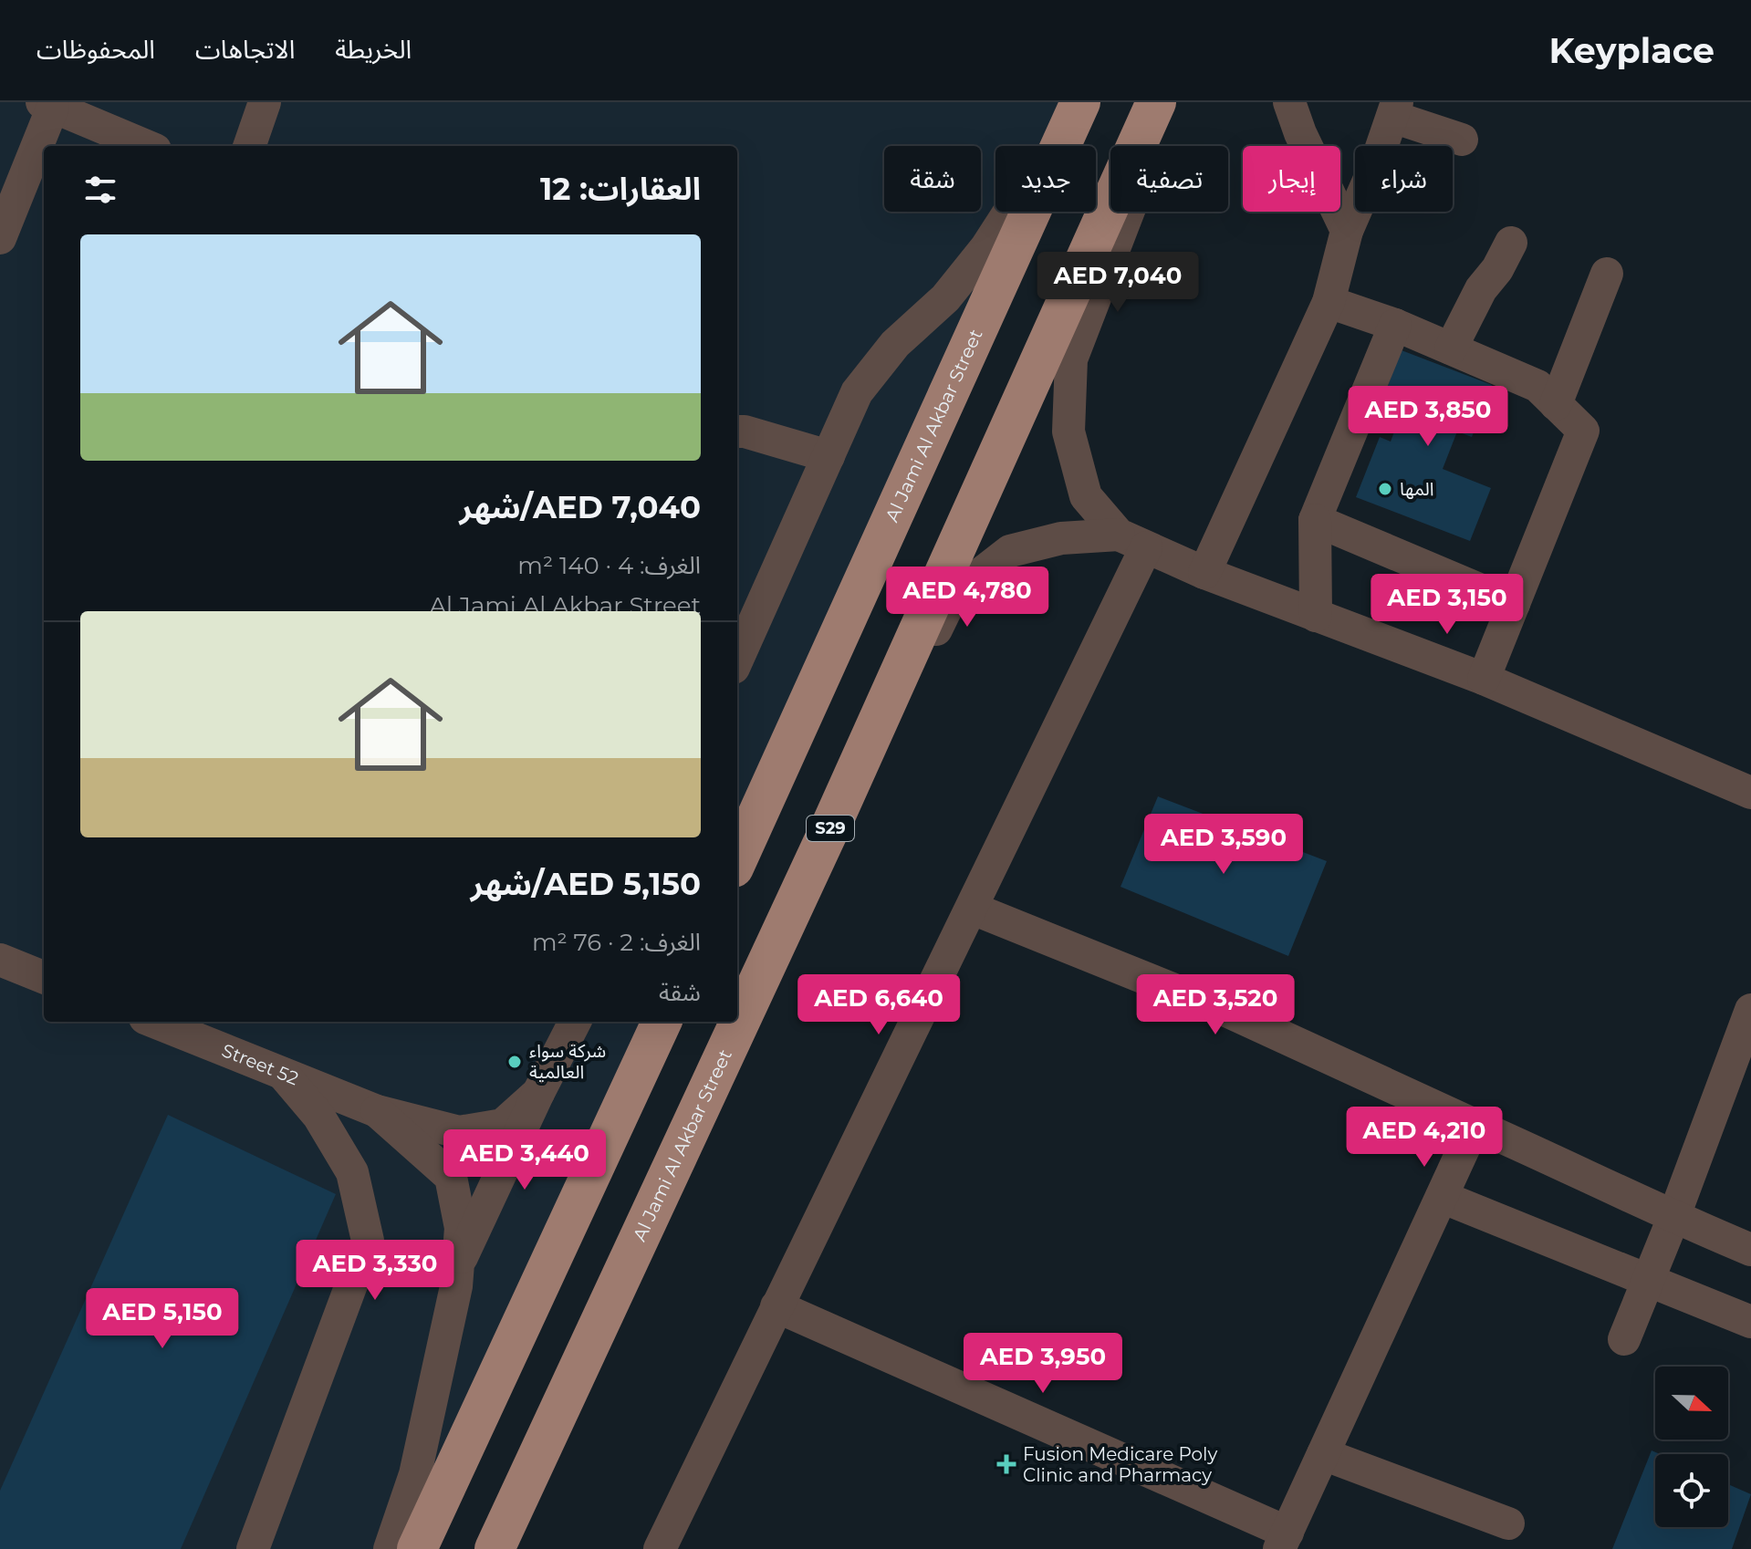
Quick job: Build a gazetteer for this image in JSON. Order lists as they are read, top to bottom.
{
  "streets": {
    "main road": ["Al Jami Al Akbar Street", "S29"],
    "street": ["Street 52"]
  },
  "places": {
    "other": ["المه‍ا", "شركة سواء العالمية"],
    "health": ["Fusion Medicare Poly Clinic and Pharmacy"]
  },
  "north": "right",
  "page": {
    "header": "Keyplace",
    "nav": ["الخريطة", "الاتجاهات", "المحفوظات"],
    "chip": [
      "شراء",
      "إيجار",
      "تصفية",
      "جديد",
      "شقة"
    ],
    "heading": "العقارات: 12",
    "list": [
      {
        "name": "AED 7,040/شهر",
        "note": "الغرف: 4 · 140 m² · Al Jami Al Akbar Street"
      },
      {
        "name": "AED 5,150/شهر",
        "note": "الغرف: 2 · 76 m² · شقة"
      }
    ],
    "price": [
      "AED 7,040",
      "AED 3,850",
      "AED 4,780",
      "AED 3,150",
      "AED 3,590",
      "AED 6,640",
      "AED 3,520",
      "AED 4,210",
      "AED 3,440",
      "AED 3,330",
      "AED 5,150",
      "AED 3,950"
    ]
  }
}
